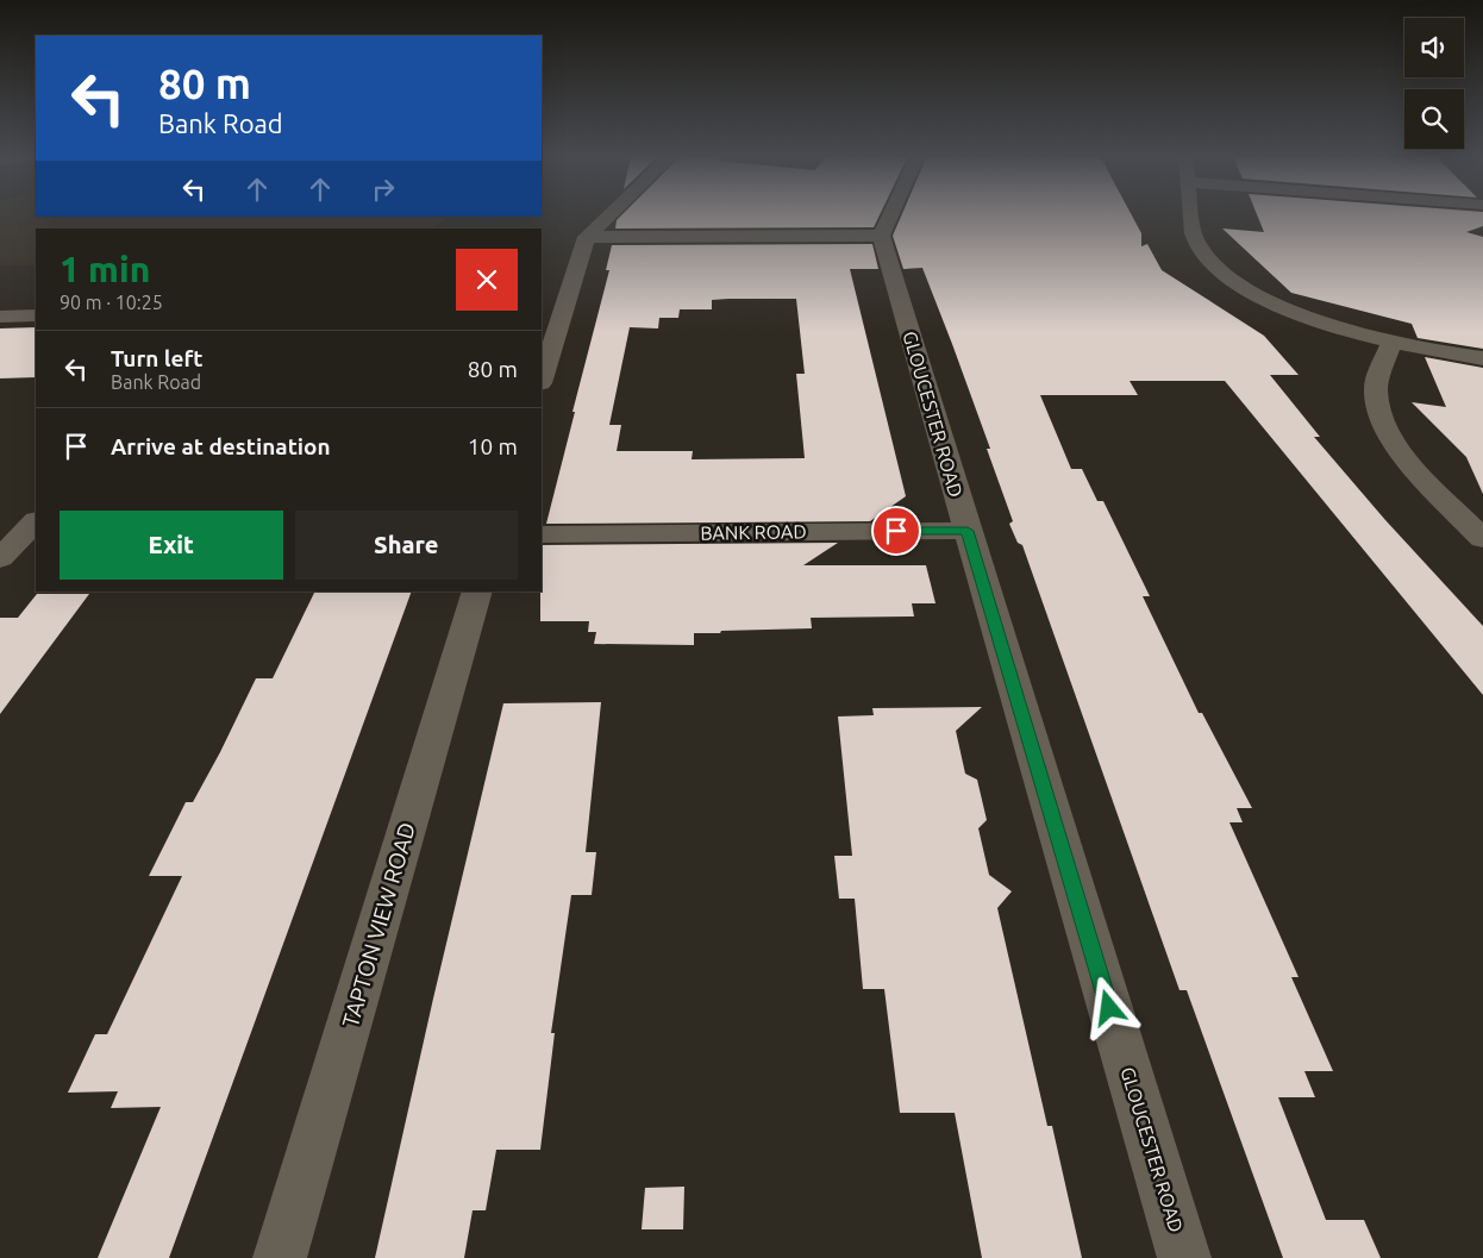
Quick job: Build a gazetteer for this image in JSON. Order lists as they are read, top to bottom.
{
  "streets": {
    "street": ["GLOUCESTER ROAD", "BANK ROAD", "TAPTON VIEW ROAD"]
  },
  "crossings": [
    ["GLOUCESTER ROAD", "BANK ROAD"]
  ],
  "page": {
    "turn": ["80 m", "Bank Road"],
    "heading": ["1 min", "90 m · 10:25"],
    "list": [
      {
        "name": "Turn left",
        "note": "Bank Road",
        "value": "80 m"
      },
      {
        "name": "Arrive at destination",
        "value": "10 m"
      }
    ],
    "buttons": ["Exit", "Share"]
  }
}
